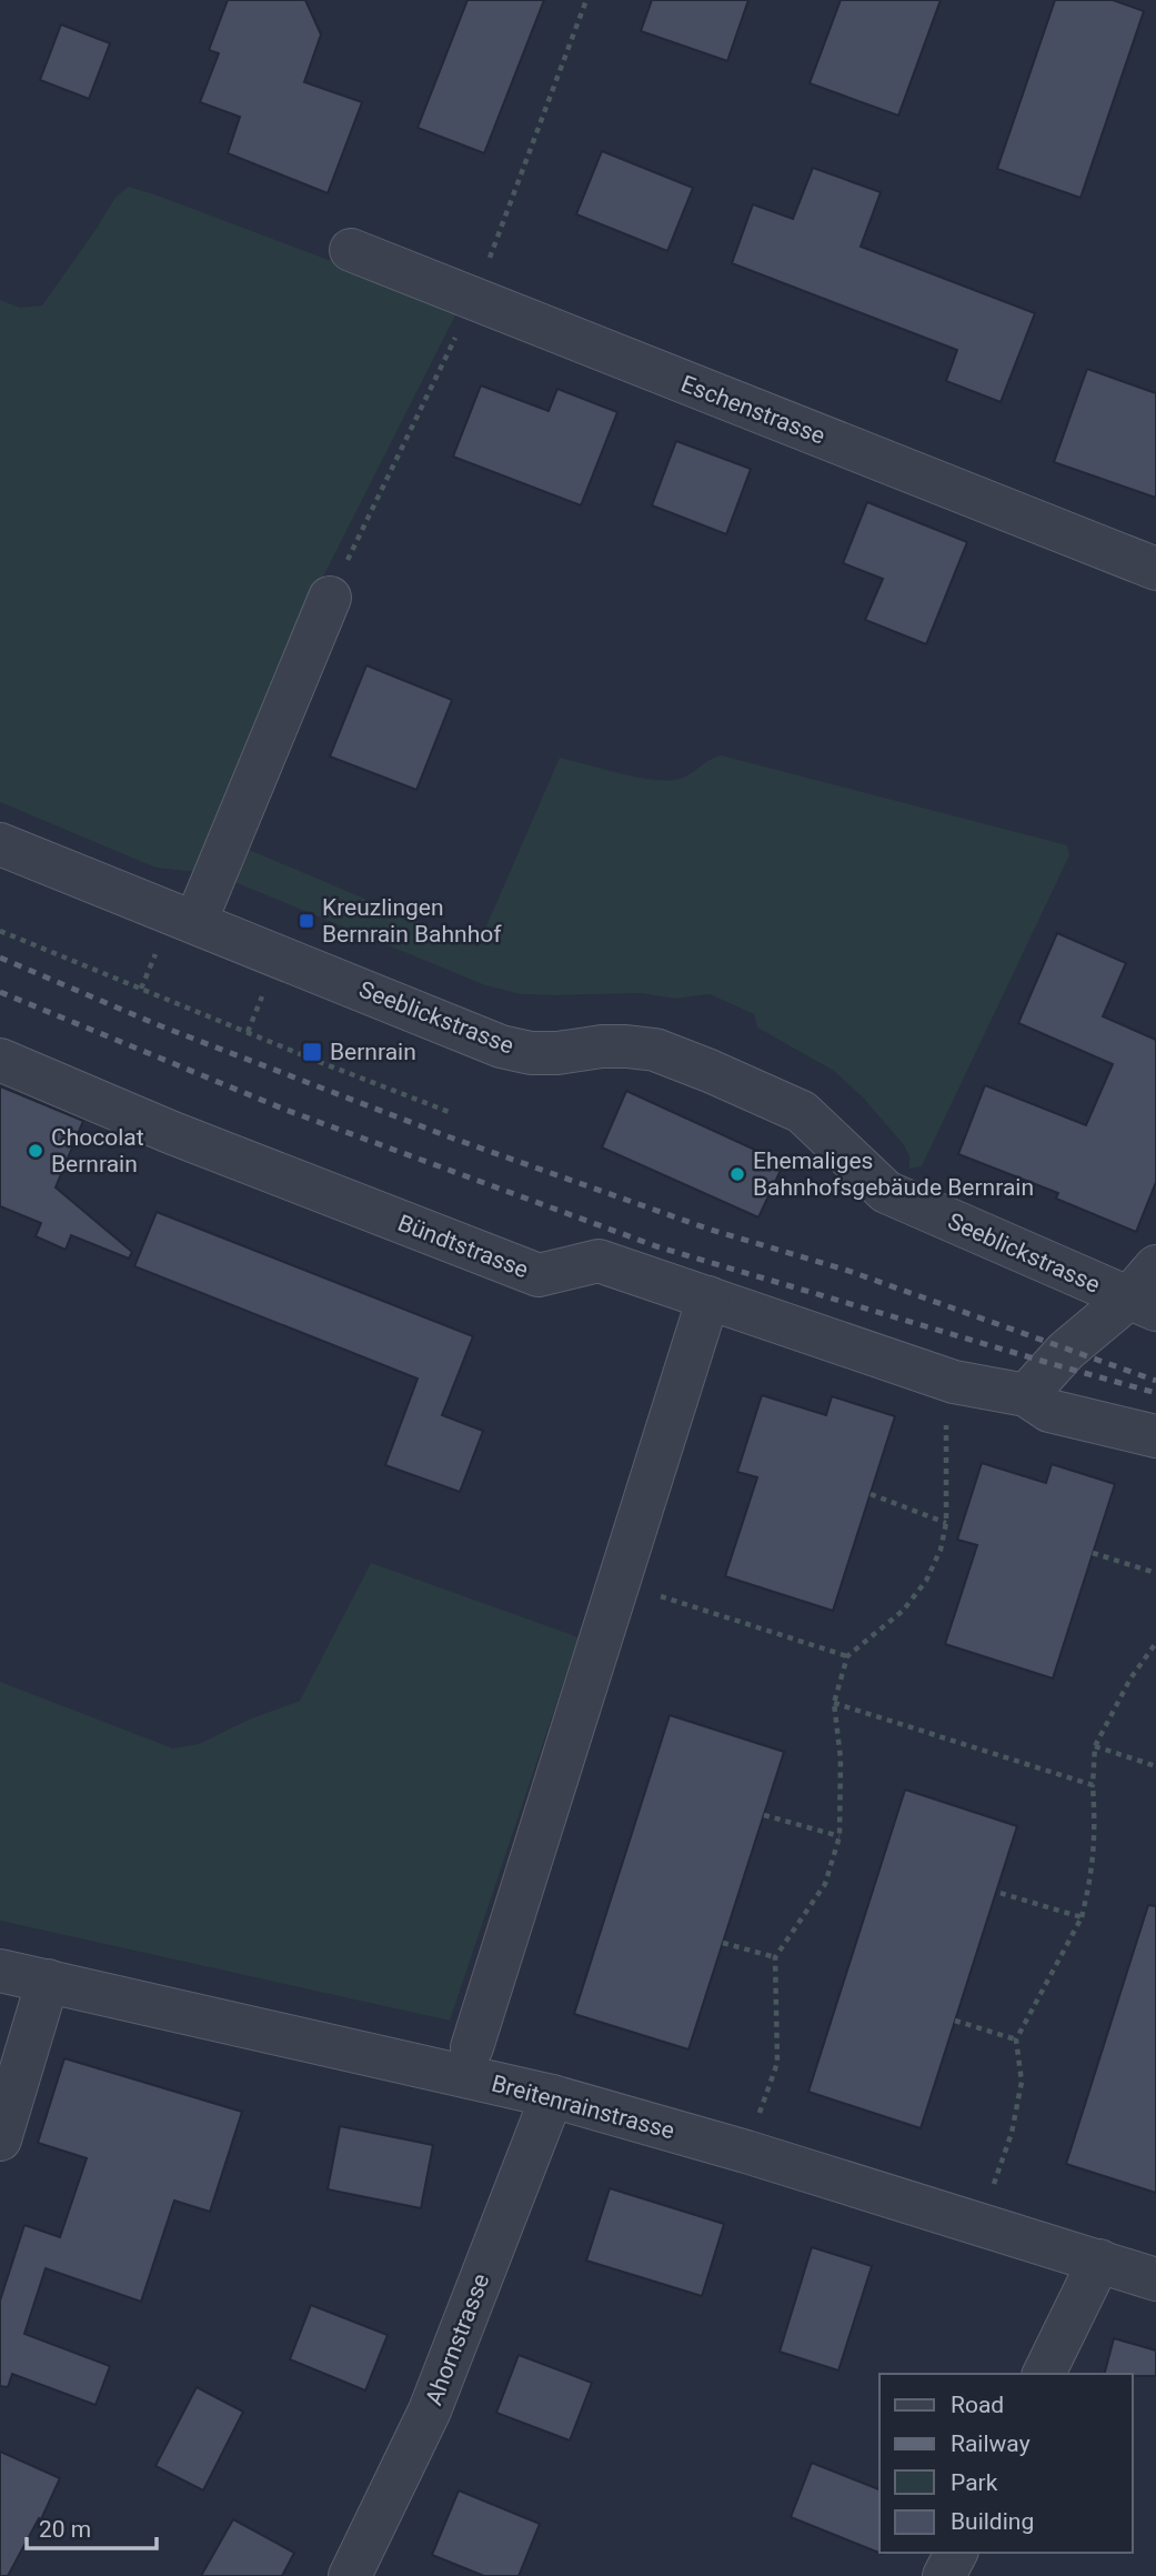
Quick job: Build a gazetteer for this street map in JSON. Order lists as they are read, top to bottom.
{
  "streets": {
    "street": [
      "Eschenstrasse",
      "Seeblickstrasse",
      "Bündtstrasse",
      "Breitenrainstrasse",
      "Ahornstrasse"
    ]
  },
  "crossings": [
    ["Breitenrainstrasse", "Ahornstrasse"]
  ],
  "places": {
    "transit": ["Kreuzlingen Bernrain Bahnhof", "Bernrain"],
    "other": ["Chocolat Bernrain", "Ehemaliges Bahnhofsgebäude Bernrain"]
  },
  "legend": [
    "Road",
    "Railway",
    "Park",
    "Building"
  ],
  "scale_bar": "20 m"
}
